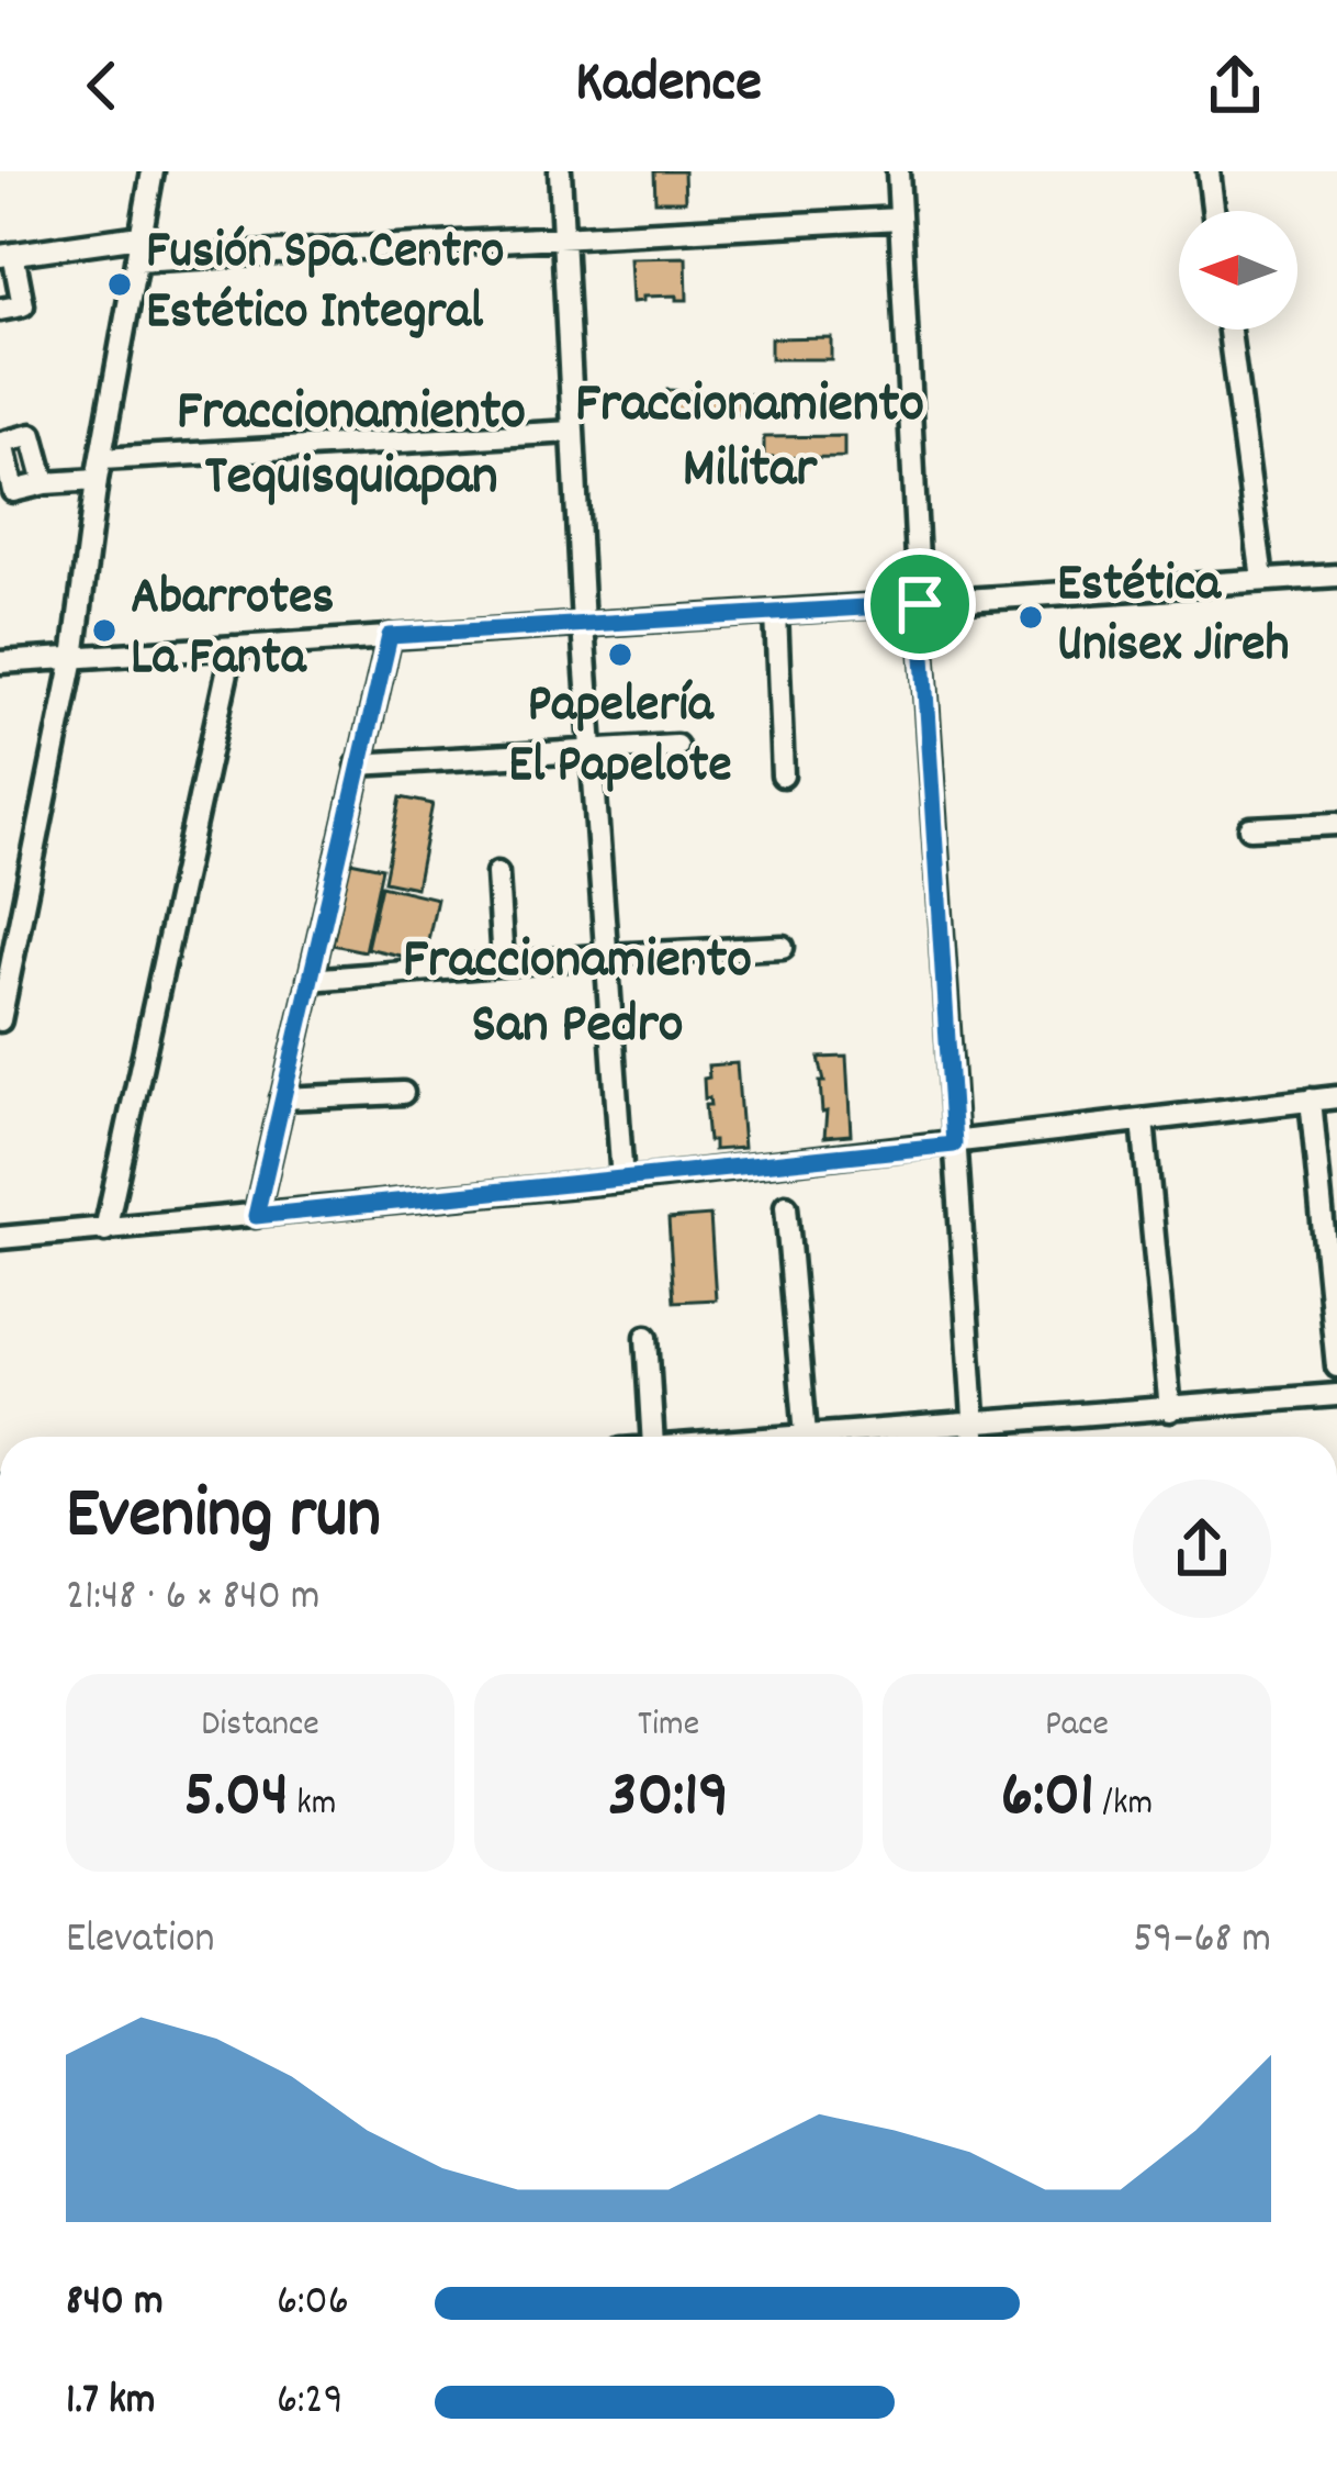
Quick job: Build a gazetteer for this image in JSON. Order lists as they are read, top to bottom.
{
  "districts": ["Fraccionamiento Militar", "Fraccionamiento Tequisquiapan", "Fraccionamiento San Pedro"],
  "places": [
    "Fusión Spa Centro Estético Integral",
    "Estética Unisex Jireh",
    "Abarrotes La Fanta",
    "Papelería El Papelote"
  ],
  "north": "left",
  "page": {
    "header": "Kadence",
    "heading": ["Evening run", "21:48 · 6 × 840 m"],
    "stats": [
      ["Distance", "5.04 km"],
      ["Time", "30:19"],
      ["Pace", "6:01 /km"]
    ],
    "chart": ["Elevation", "59–68 m"],
    "list": [
      {
        "name": "840 m",
        "note": "6:06"
      },
      {
        "name": "1.7 km",
        "note": "6:29"
      }
    ]
  }
}
